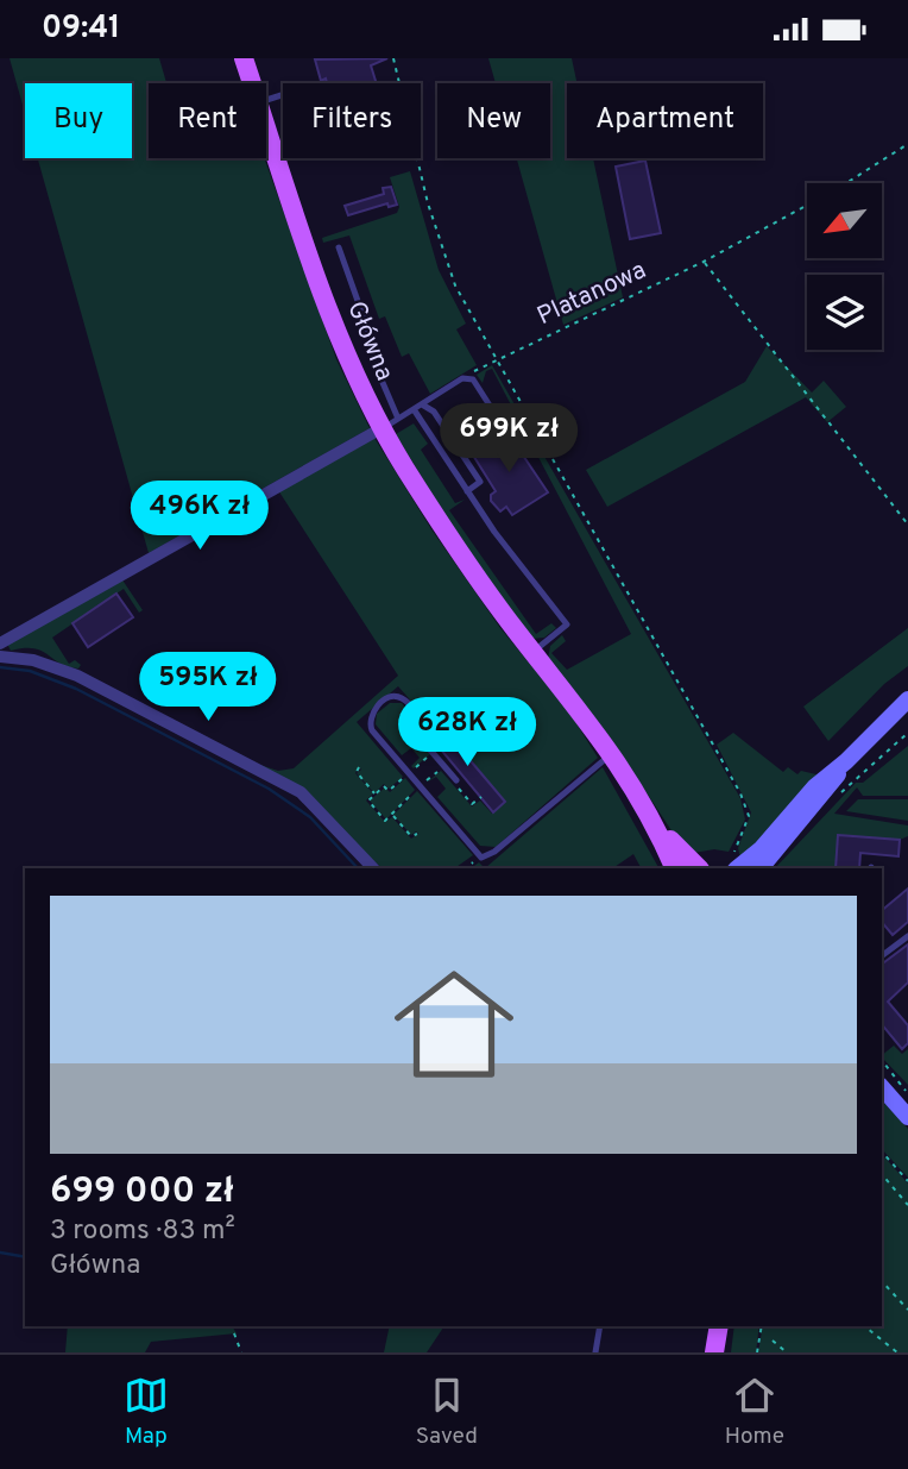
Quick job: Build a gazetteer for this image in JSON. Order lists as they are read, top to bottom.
{
  "streets": {
    "main road": ["Główna"],
    "path": ["Platanowa"]
  },
  "north": "bottom left",
  "page": {
    "status": "09:41",
    "chip": [
      "Buy",
      "Rent",
      "Filters",
      "New",
      "Apartment"
    ],
    "price": [
      "699K zł",
      "496K zł",
      "595K zł",
      "628K zł"
    ],
    "list": [
      {
        "name": "699 000 zł",
        "note": "3 rooms · 83 m² · Główna"
      }
    ],
    "tabs": ["Map", "Saved", "Home"]
  }
}
